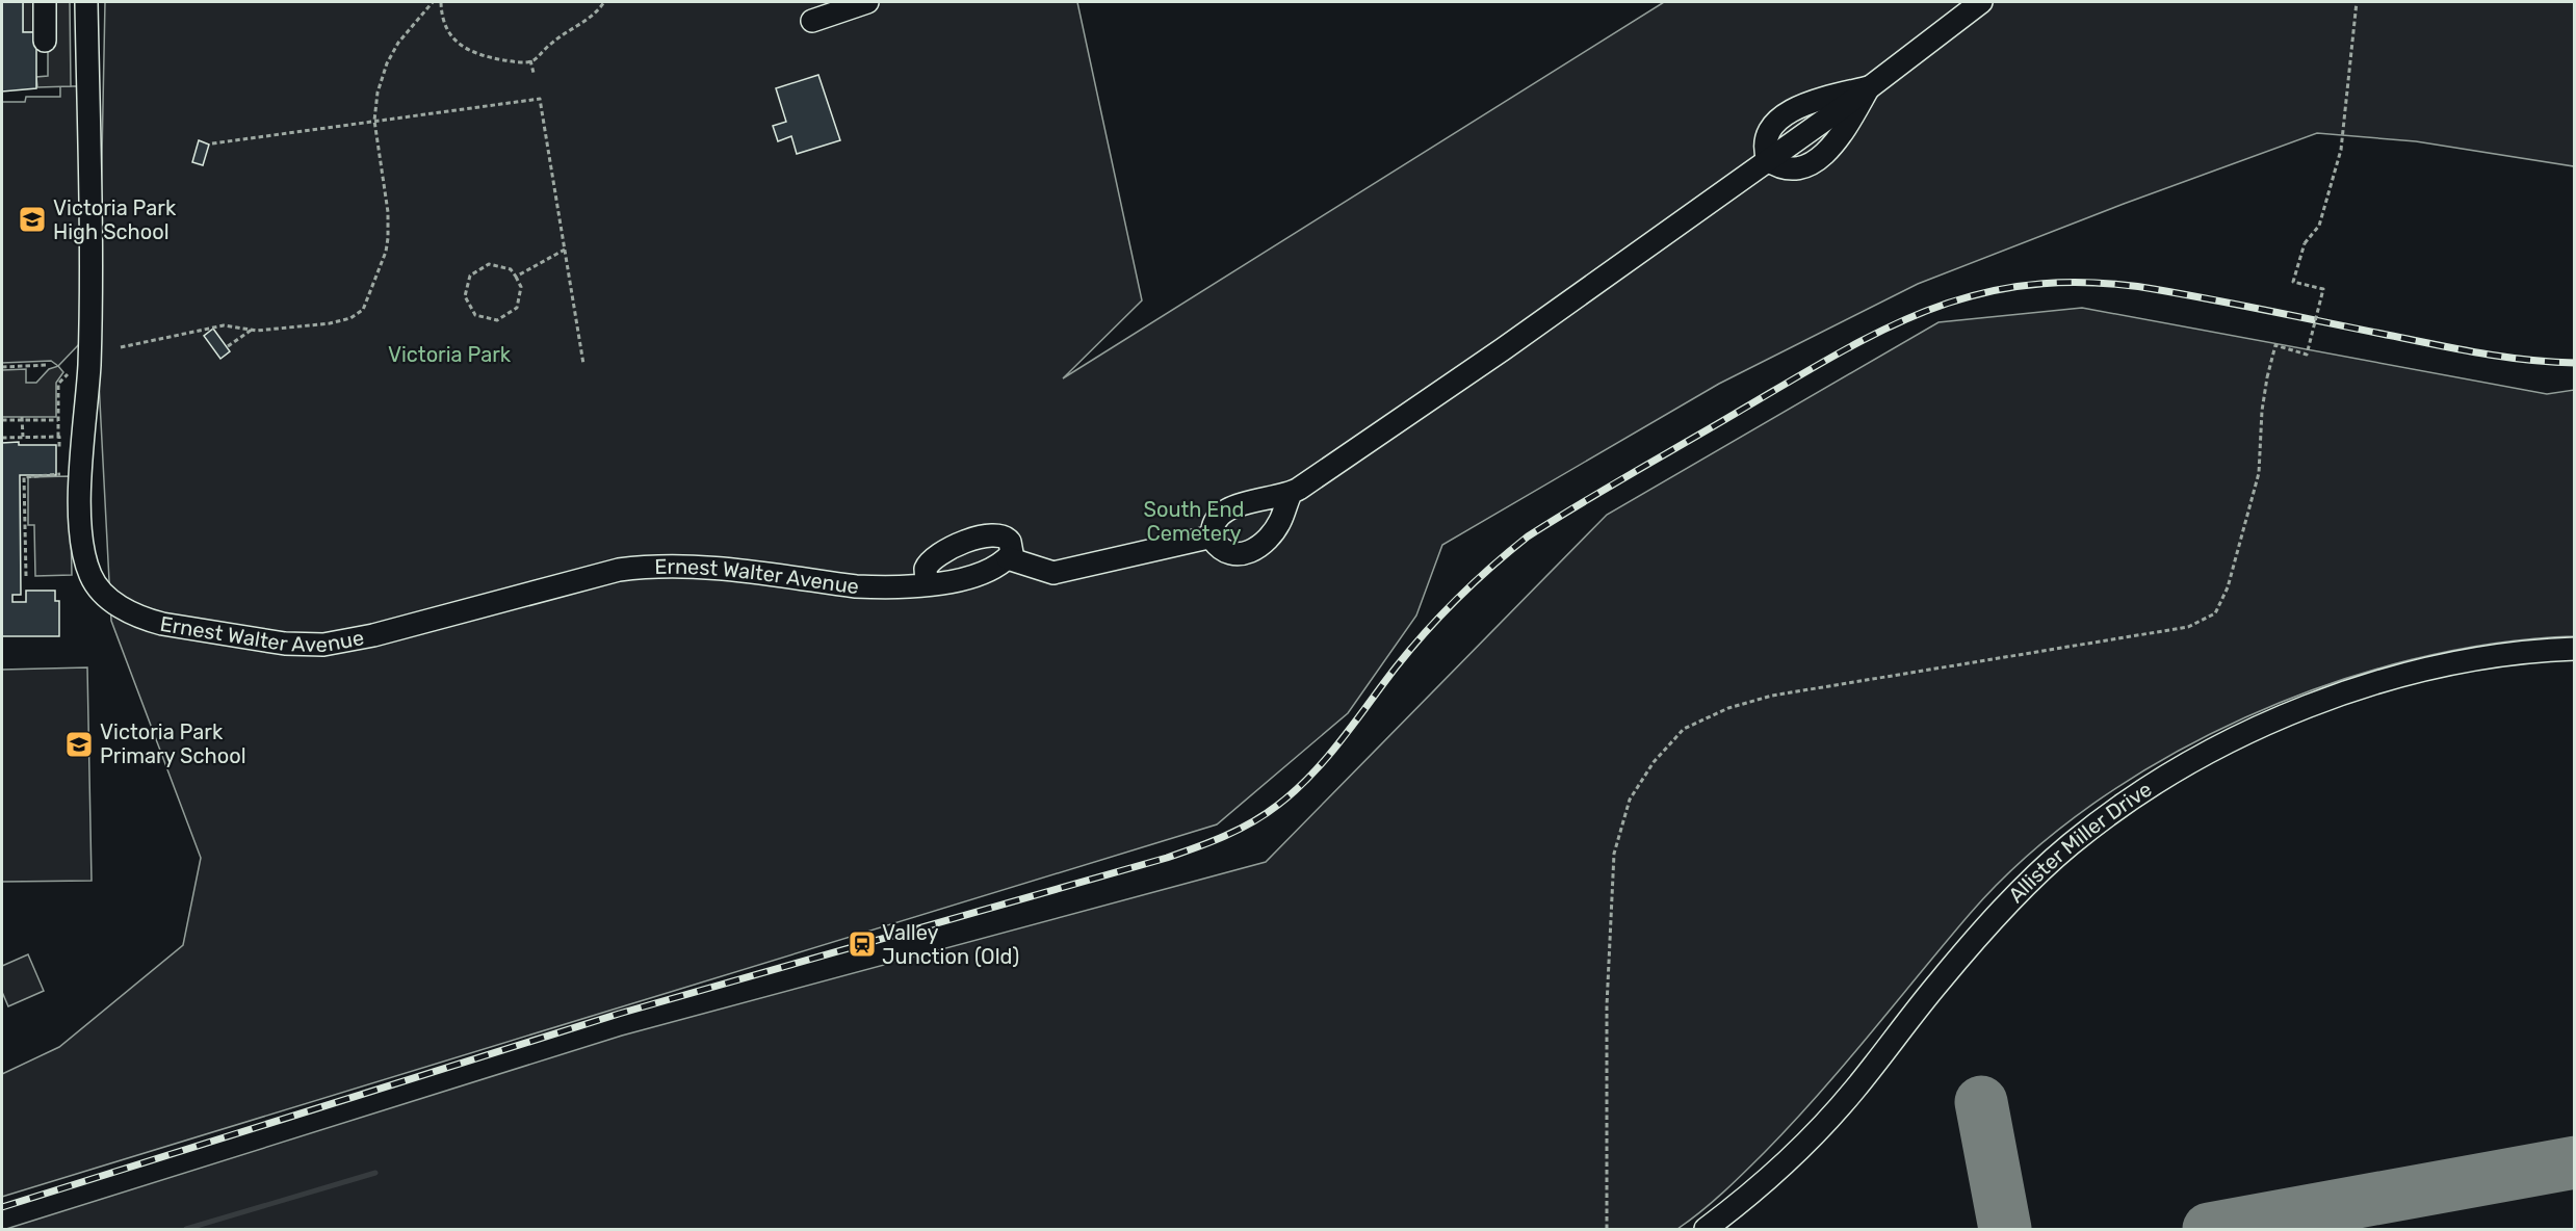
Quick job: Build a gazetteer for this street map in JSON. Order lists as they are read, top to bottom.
{
  "streets": {
    "street": ["Ernest Walter Avenue", "Allister Miller Drive"]
  },
  "parks": ["Victoria Park", "South End Cemetery"],
  "places": {
    "school or university": ["Victoria Park High School", "Victoria Park Primary School"],
    "station": ["Valley Junction (Old)"]
  }
}
